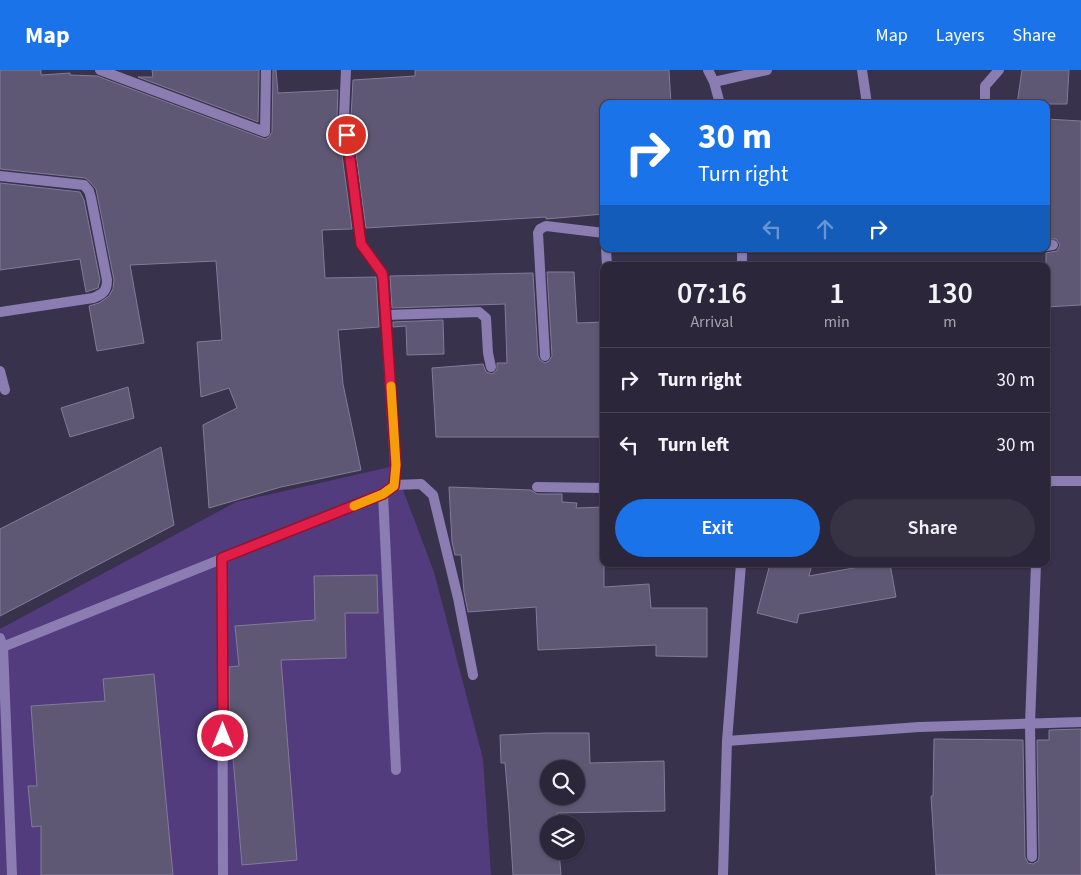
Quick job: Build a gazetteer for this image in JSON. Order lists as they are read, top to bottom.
{
  "page": {
    "header": "Map",
    "nav": ["Map", "Layers", "Share"],
    "turn": ["30 m", "Turn right"],
    "eta": [
      "07:16",
      "Arrival",
      "1",
      "min",
      "130",
      "m"
    ],
    "list": [
      {
        "name": "Turn right",
        "value": "30 m"
      },
      {
        "name": "Turn left",
        "value": "30 m"
      }
    ],
    "buttons": ["Exit", "Share"]
  }
}
